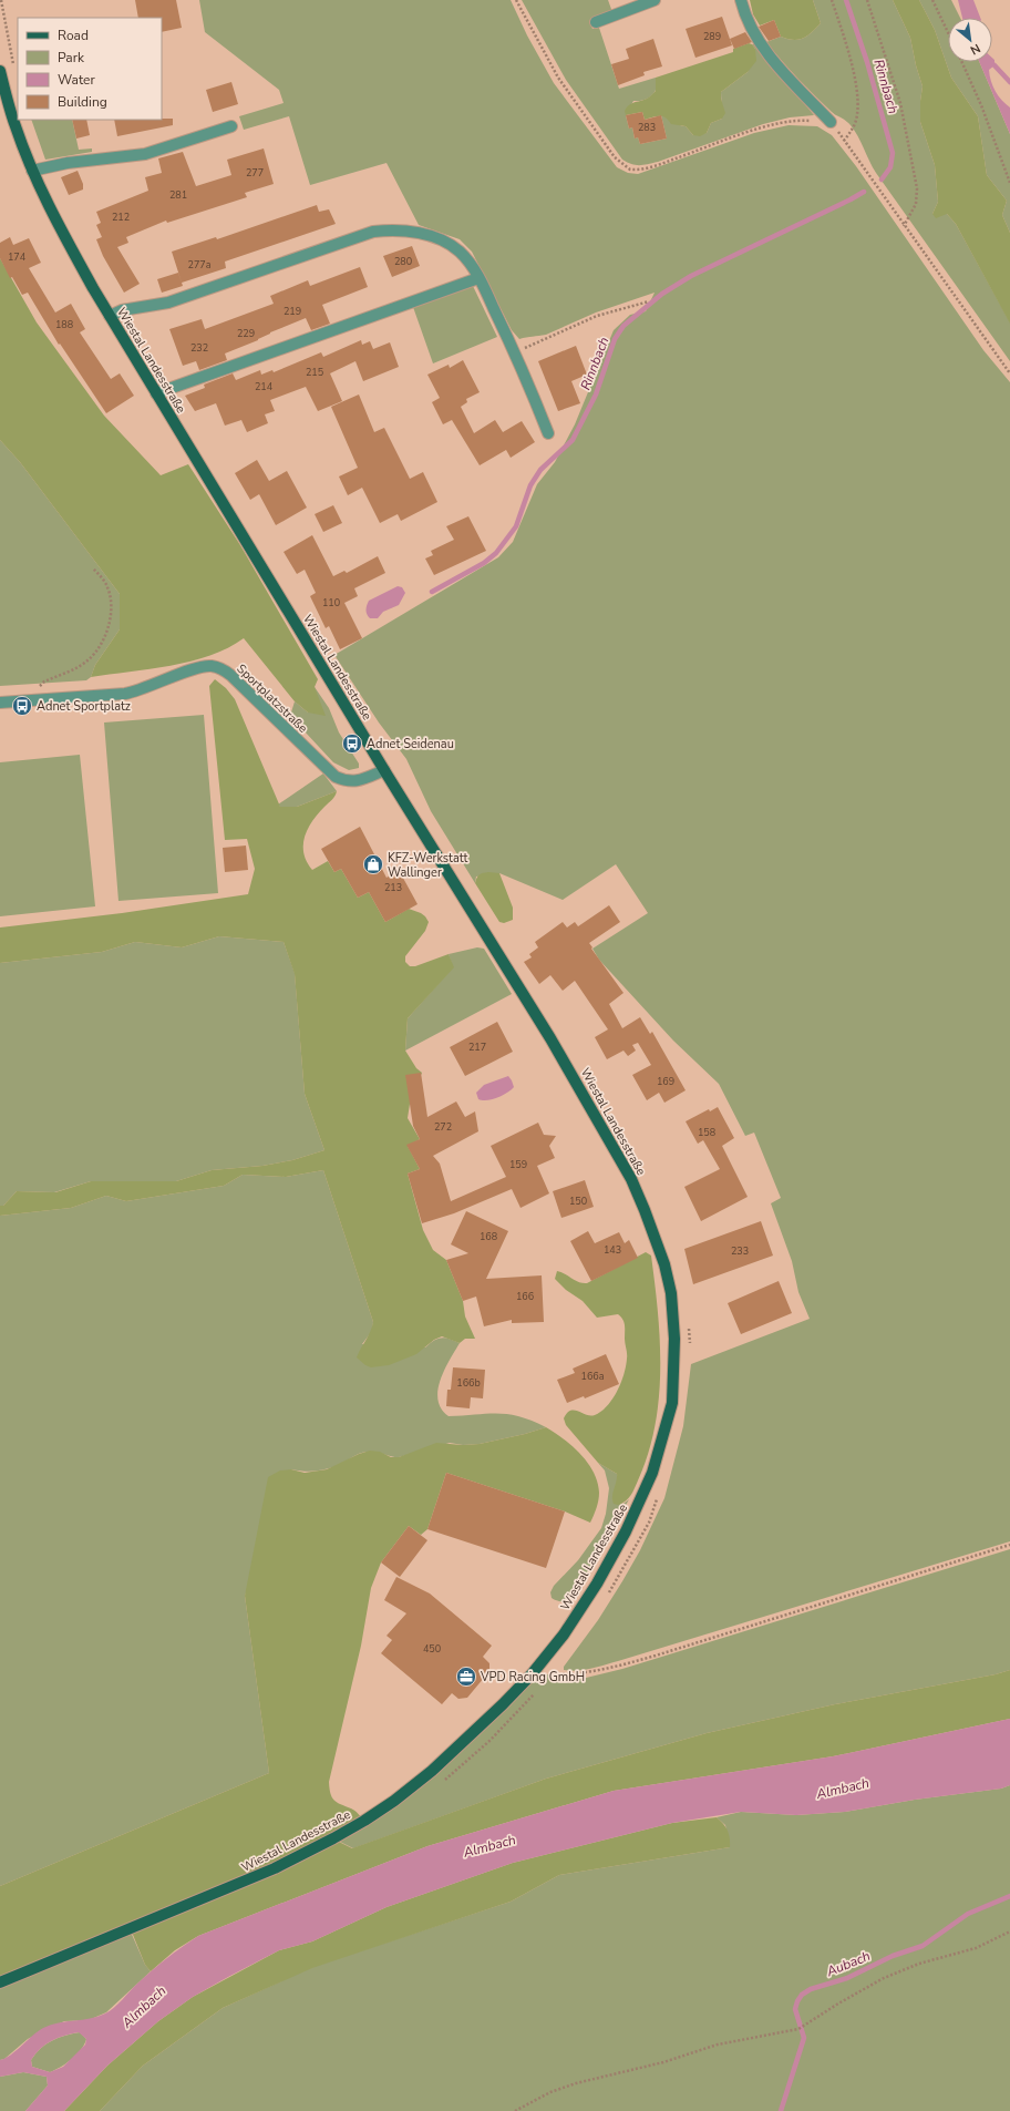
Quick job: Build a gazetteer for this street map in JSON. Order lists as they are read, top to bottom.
{
  "streets": {
    "main road": ["Wiestal Landesstraße"],
    "street": ["Sportplatzstraße"]
  },
  "crossings": [
    ["Wiestal Landesstraße", "Sportplatzstraße"]
  ],
  "water": ["Rinnbach", "Almbach", "Aubach"],
  "places": {
    "bus stop": ["Adnet Sportplatz", "Adnet Seidenau"],
    "shop": ["KFZ-Werkstatt Wallinger"],
    "office": ["VPD Racing GmbH"]
  },
  "house_numbers": [
    "289",
    "283",
    "277",
    "281",
    "212",
    "174",
    "280",
    "277a",
    "219",
    "188",
    "229",
    "232",
    "215",
    "214",
    "110",
    "213",
    "217",
    "169",
    "272",
    "158",
    "159",
    "150",
    "168",
    "143",
    "233",
    "166",
    "166a",
    "166b",
    "450"
  ],
  "legend": [
    "Road",
    "Park",
    "Water",
    "Building"
  ],
  "north": "bottom right"
}
